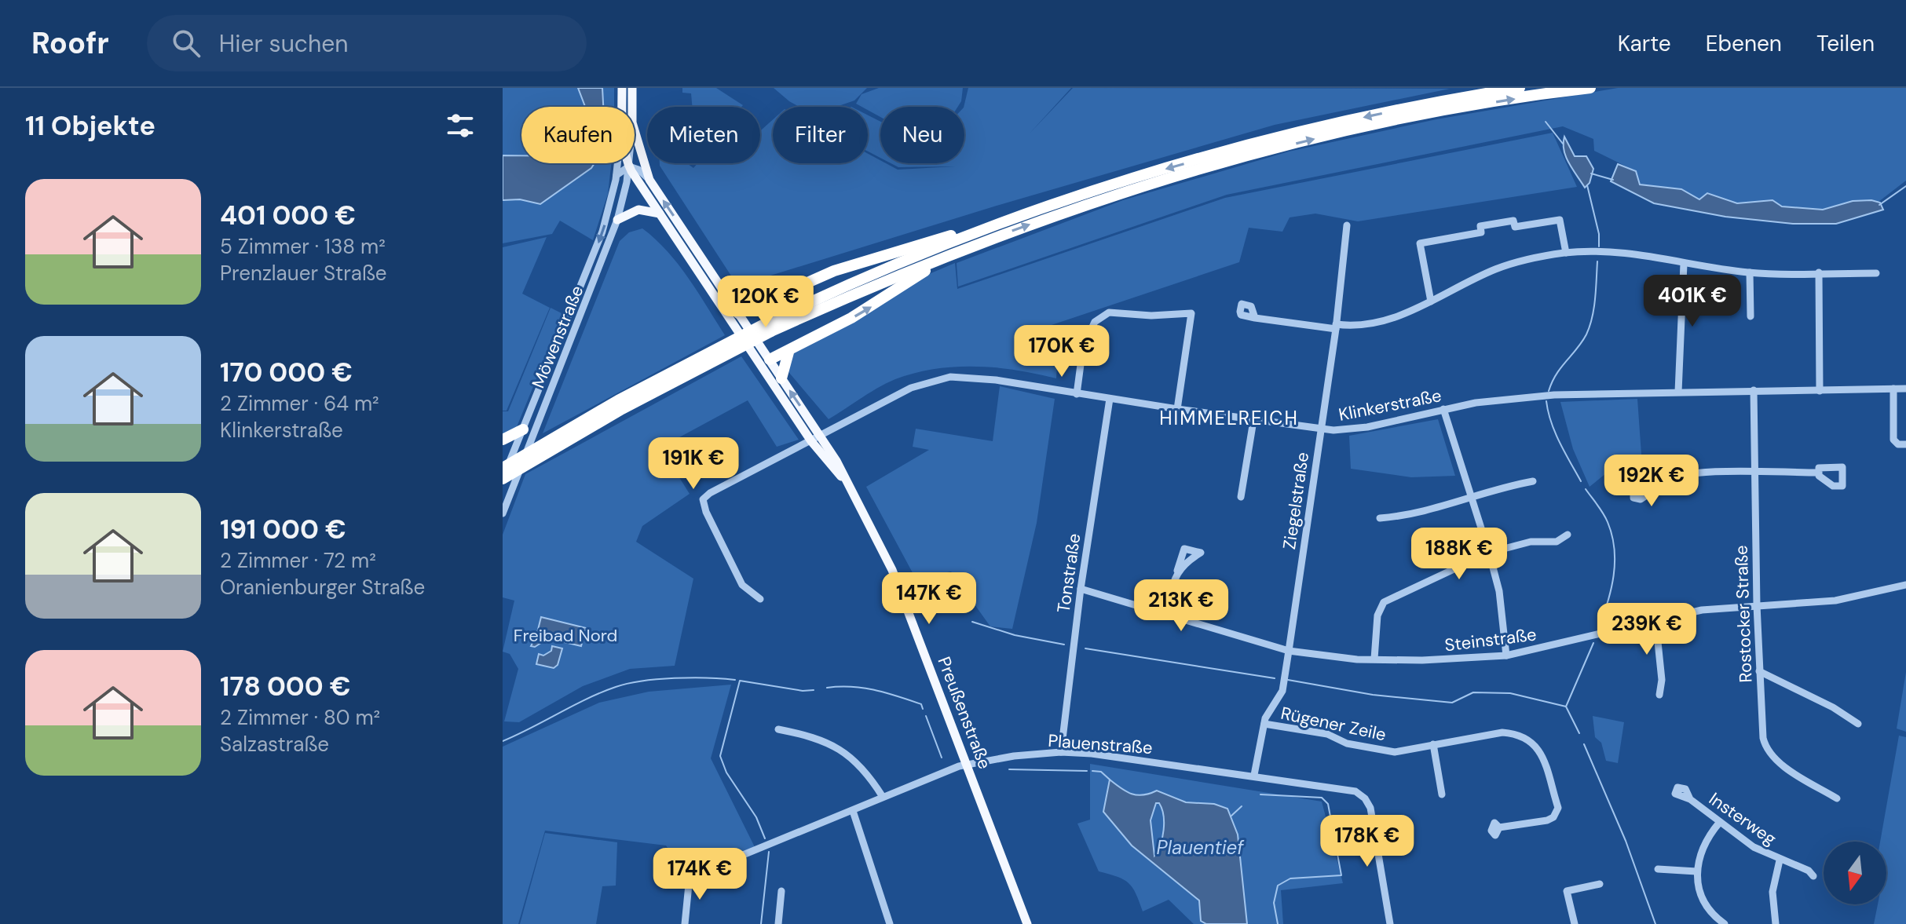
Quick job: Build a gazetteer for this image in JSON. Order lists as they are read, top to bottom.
{
  "streets": {
    "main road": ["Preußenstraße"],
    "street": [
      "Möwenstraße",
      "Klinkerstraße",
      "Ziegelstraße",
      "Tonstraße",
      "Rostocker Straße",
      "Steinstraße",
      "Rügener Zeile",
      "Plauenstraße",
      "Insterweg"
    ]
  },
  "crossings": [
    ["Möwenstraße", "Preußenstraße"],
    ["Klinkerstraße", "Ziegelstraße"],
    ["Klinkerstraße", "Tonstraße"],
    ["Klinkerstraße", "Rostocker Straße"],
    ["Klinkerstraße", "Preußenstraße"],
    ["Ziegelstraße", "Steinstraße"],
    ["Ziegelstraße", "Rügener Zeile"],
    ["Ziegelstraße", "Plauenstraße"],
    ["Tonstraße", "Steinstraße"],
    ["Tonstraße", "Plauenstraße"],
    ["Rostocker Straße", "Steinstraße"],
    ["Preußenstraße", "Plauenstraße"]
  ],
  "districts": ["HIMMELREICH"],
  "water": ["Plauentief"],
  "parks": ["Freibad Nord"],
  "north": "bottom",
  "page": {
    "header": "Roofr",
    "search": "Hier suchen",
    "nav": ["Karte", "Ebenen", "Teilen"],
    "heading": "11 Objekte",
    "chip": [
      "Kaufen",
      "Mieten",
      "Filter",
      "Neu"
    ],
    "list": [
      {
        "name": "401 000 €",
        "note": "5 Zimmer · 138 m² · Prenzlauer Straße"
      },
      {
        "name": "170 000 €",
        "note": "2 Zimmer · 64 m² · Klinkerstraße"
      },
      {
        "name": "191 000 €",
        "note": "2 Zimmer · 72 m² · Oranienburger Straße"
      },
      {
        "name": "178 000 €",
        "note": "2 Zimmer · 80 m² · Salzastraße"
      }
    ],
    "price": [
      "401K €",
      "120K €",
      "170K €",
      "191K €",
      "192K €",
      "188K €",
      "147K €",
      "213K €",
      "239K €",
      "178K €",
      "174K €"
    ]
  }
}
